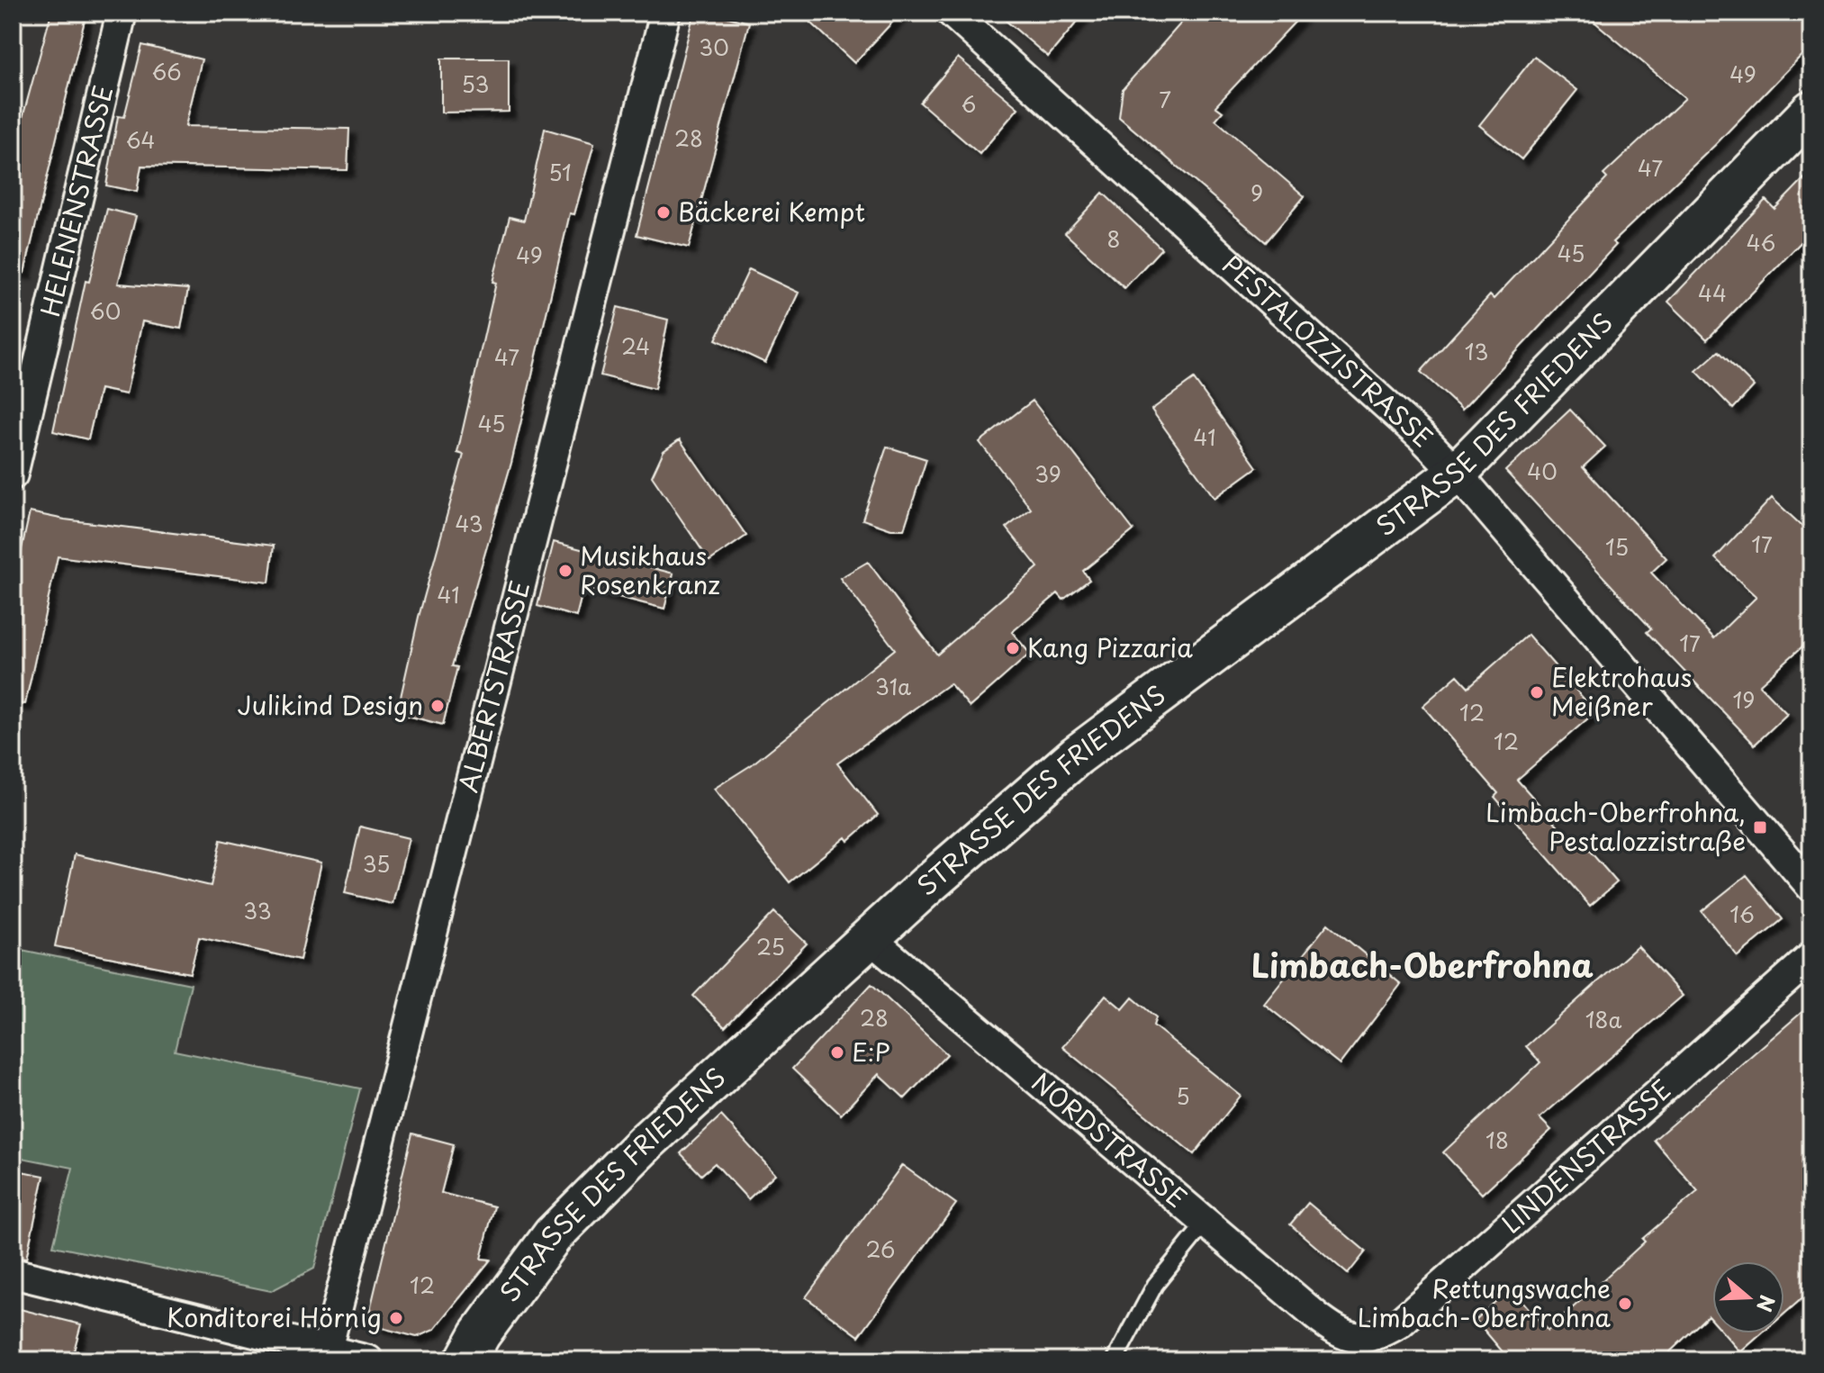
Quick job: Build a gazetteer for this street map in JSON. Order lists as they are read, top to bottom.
{
  "streets": {
    "main road": ["STRASSE DES FRIEDENS"],
    "street": [
      "HELENENSTRASSE",
      "PESTALOZZISTRASSE",
      "ALBERTSTRASSE",
      "NORDSTRASSE",
      "LINDENSTRASSE"
    ]
  },
  "crossings": [
    ["PESTALOZZISTRASSE", "STRASSE DES FRIEDENS"],
    ["STRASSE DES FRIEDENS", "NORDSTRASSE"],
    ["NORDSTRASSE", "LINDENSTRASSE"]
  ],
  "districts": ["Limbach-Oberfrohna"],
  "places": {
    "other": [
      "Bäckerei Kempt",
      "Musikhaus Rosenkranz",
      "Kang Pizzaria",
      "Elektrohaus Meißner",
      "Julikind Design",
      "E:P",
      "Rettungswache Limbach-Oberfrohna",
      "Konditorei Hörnig"
    ],
    "transit": ["Limbach-Oberfrohna, Pestalozzistraße"]
  },
  "house_numbers": [
    "30",
    "66",
    "49",
    "53",
    "7",
    "6",
    "28",
    "64",
    "47",
    "51",
    "9",
    "8",
    "46",
    "45",
    "49",
    "44",
    "60",
    "24",
    "13",
    "47",
    "45",
    "41",
    "40",
    "39",
    "43",
    "17",
    "15",
    "41",
    "17",
    "31a",
    "19",
    "12",
    "12",
    "35",
    "33",
    "16",
    "25",
    "28",
    "18a",
    "5",
    "18",
    "26",
    "12"
  ],
  "north": "right"
}
